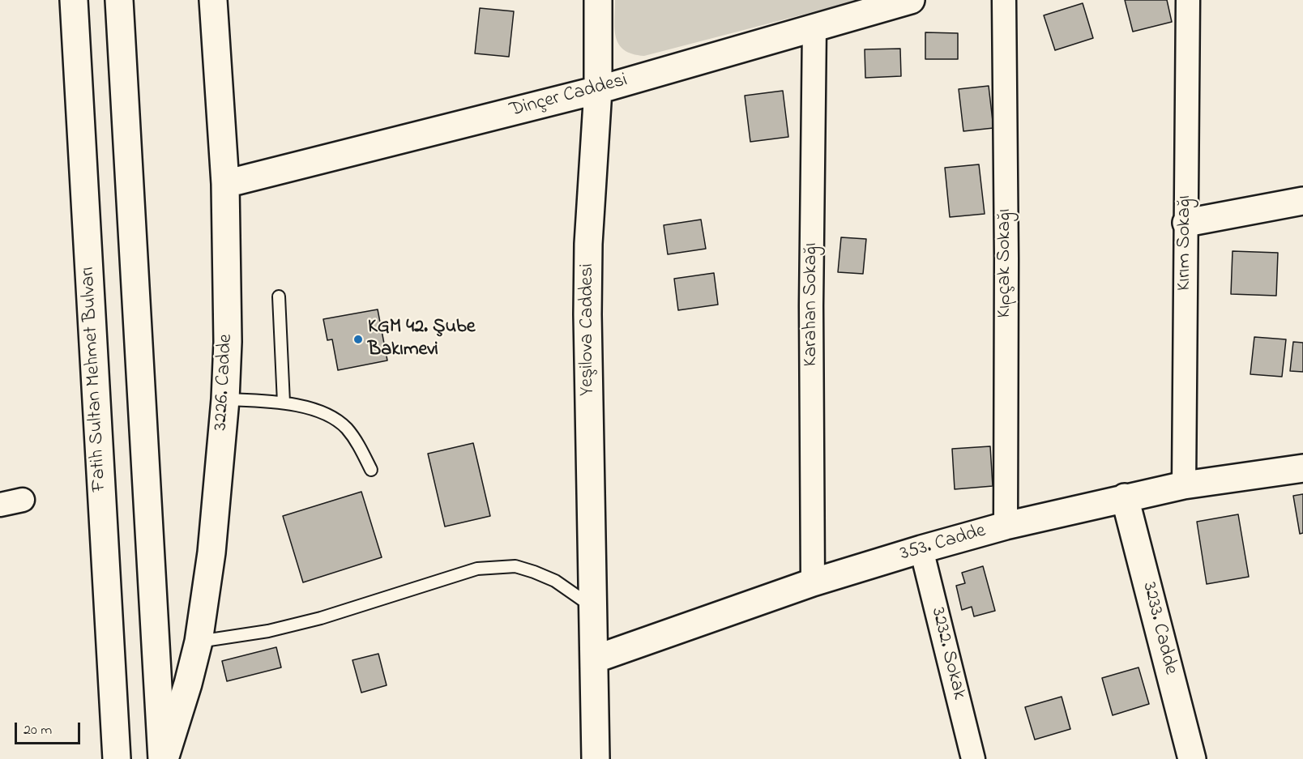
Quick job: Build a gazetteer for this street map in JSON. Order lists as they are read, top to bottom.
{
  "streets": {
    "main road": [
      "Dinçer Caddesi",
      "Yeşilova Caddesi",
      "Fatih Sultan Mehmet Bulvarı",
      "3226. Cadde",
      "353. Cadde",
      "3233. Cadde"
    ],
    "street": [
      "Kırım Sokağı",
      "Kıpçak Sokağı",
      "Karahan Sokağı",
      "3232. Sokak"
    ]
  },
  "crossings": [
    ["Dinçer Caddesi", "Karahan Sokağı"],
    ["Dinçer Caddesi", "Yeşilova Caddesi"],
    ["Dinçer Caddesi", "3226. Cadde"],
    ["Kırım Sokağı", "353. Cadde"],
    ["Kıpçak Sokağı", "353. Cadde"],
    ["Karahan Sokağı", "353. Cadde"],
    ["Yeşilova Caddesi", "353. Cadde"],
    ["353. Cadde", "3233. Cadde"],
    ["353. Cadde", "3232. Sokak"]
  ],
  "places": ["KGM 42. Şube Bakımevi"],
  "scale_bar": "20 m"
}
